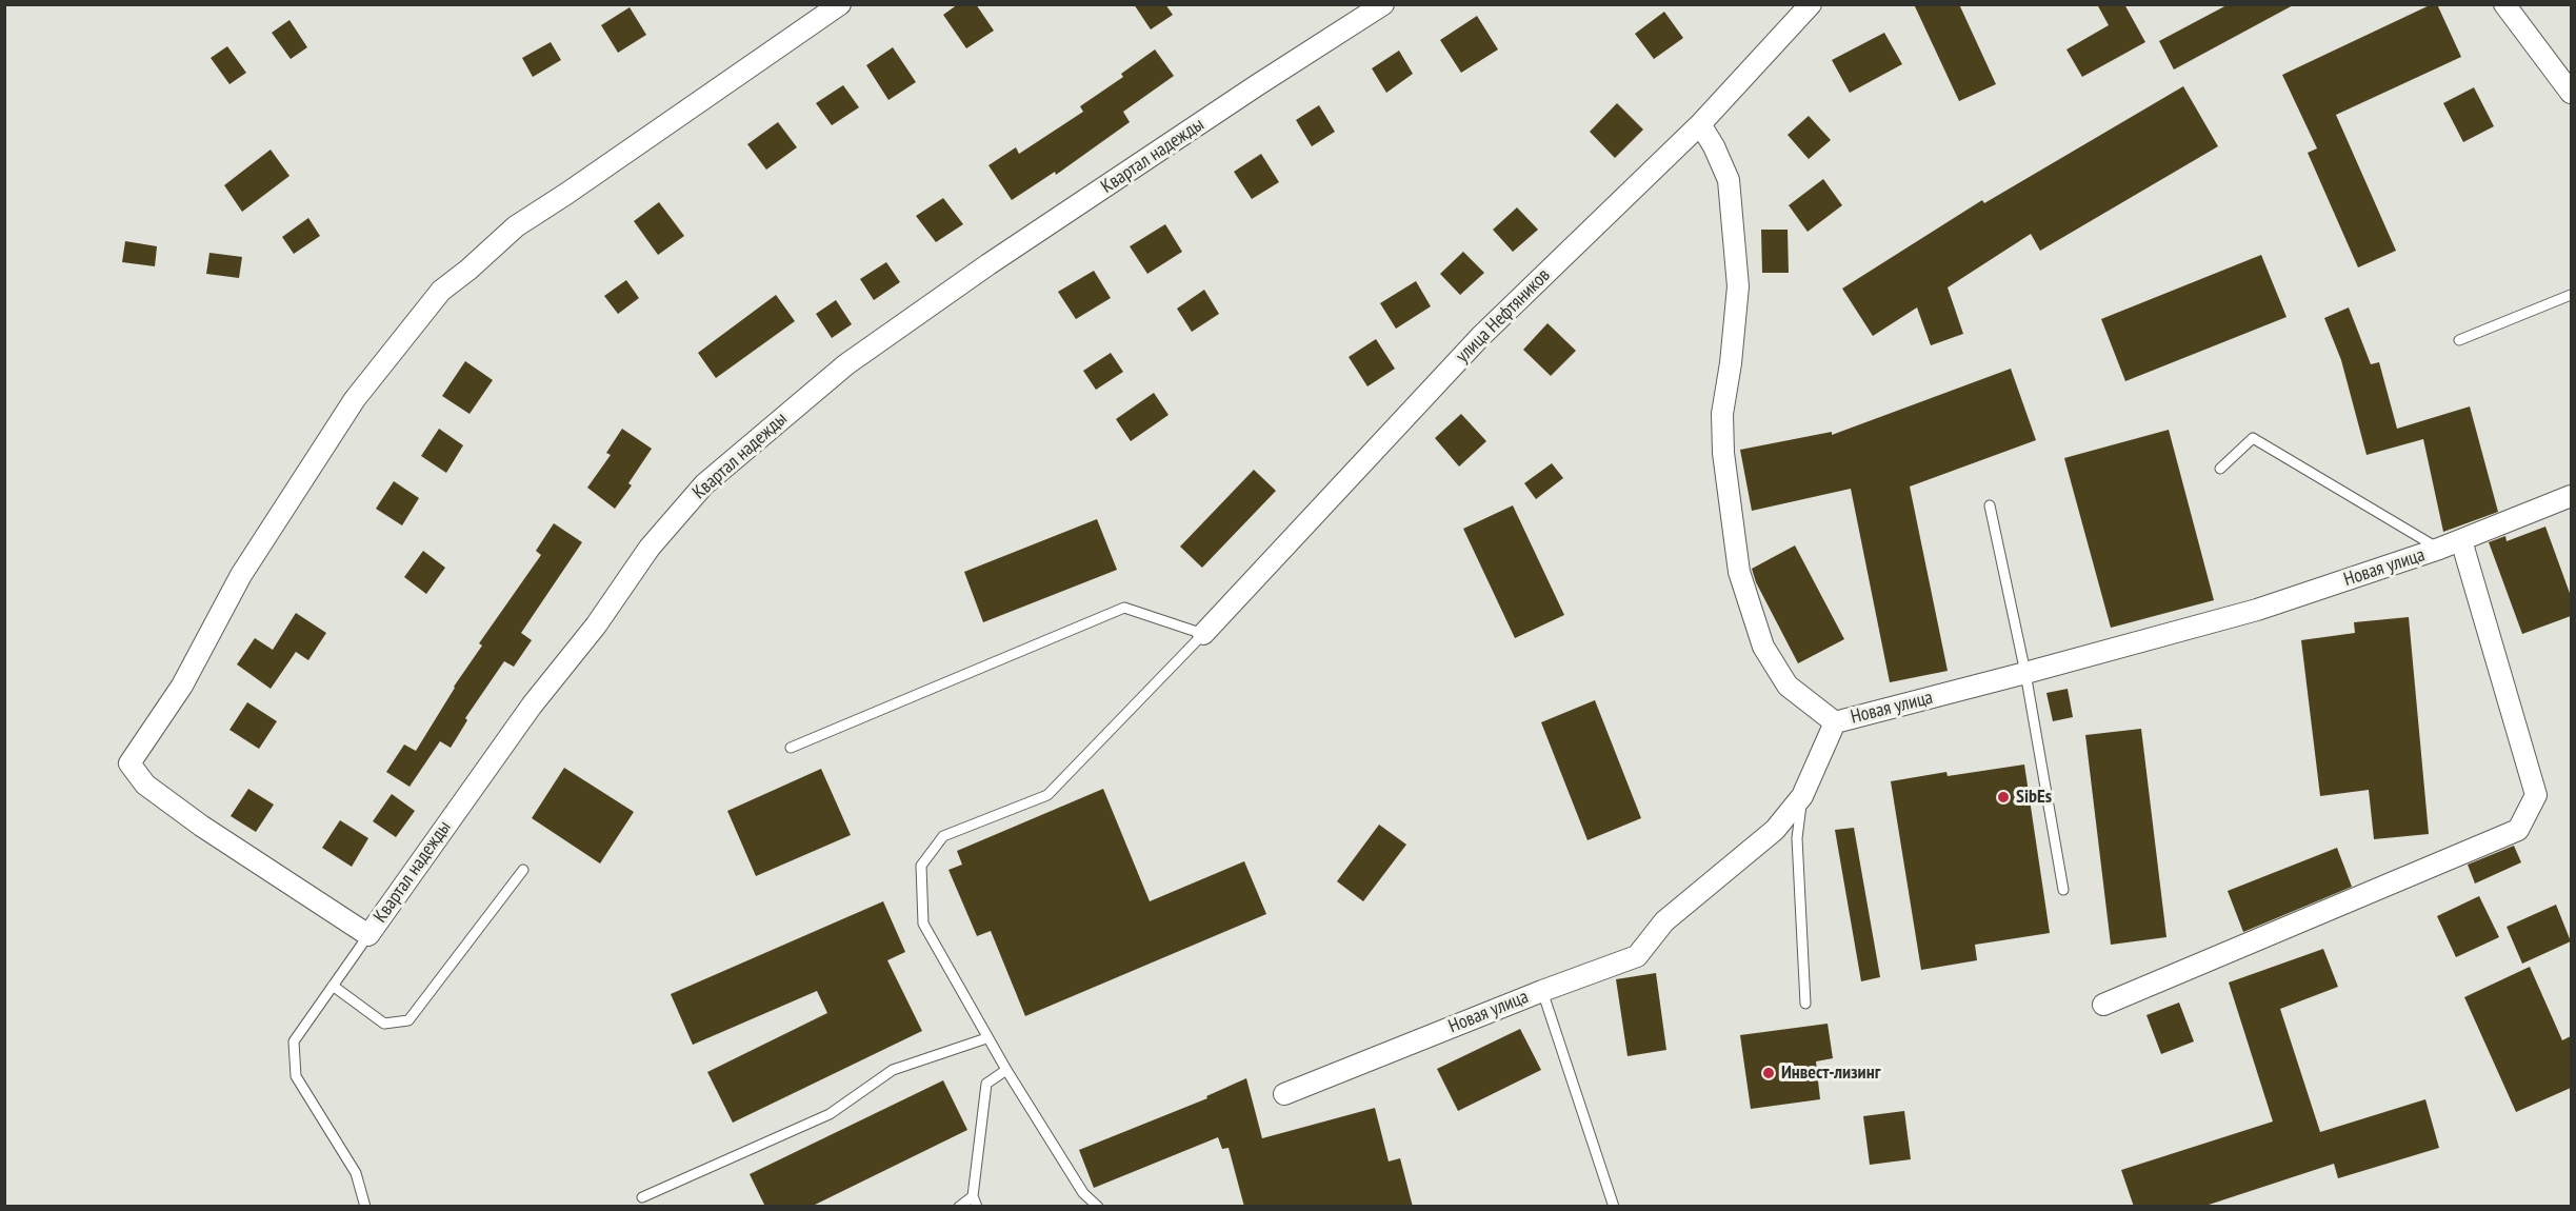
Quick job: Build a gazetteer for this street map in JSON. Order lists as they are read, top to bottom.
{
  "streets": {
    "street": ["Квартал надежды", "улица Нефтяников", "Новая улица"]
  },
  "places": ["SibEs", "Инвест-лизинг"]
}
